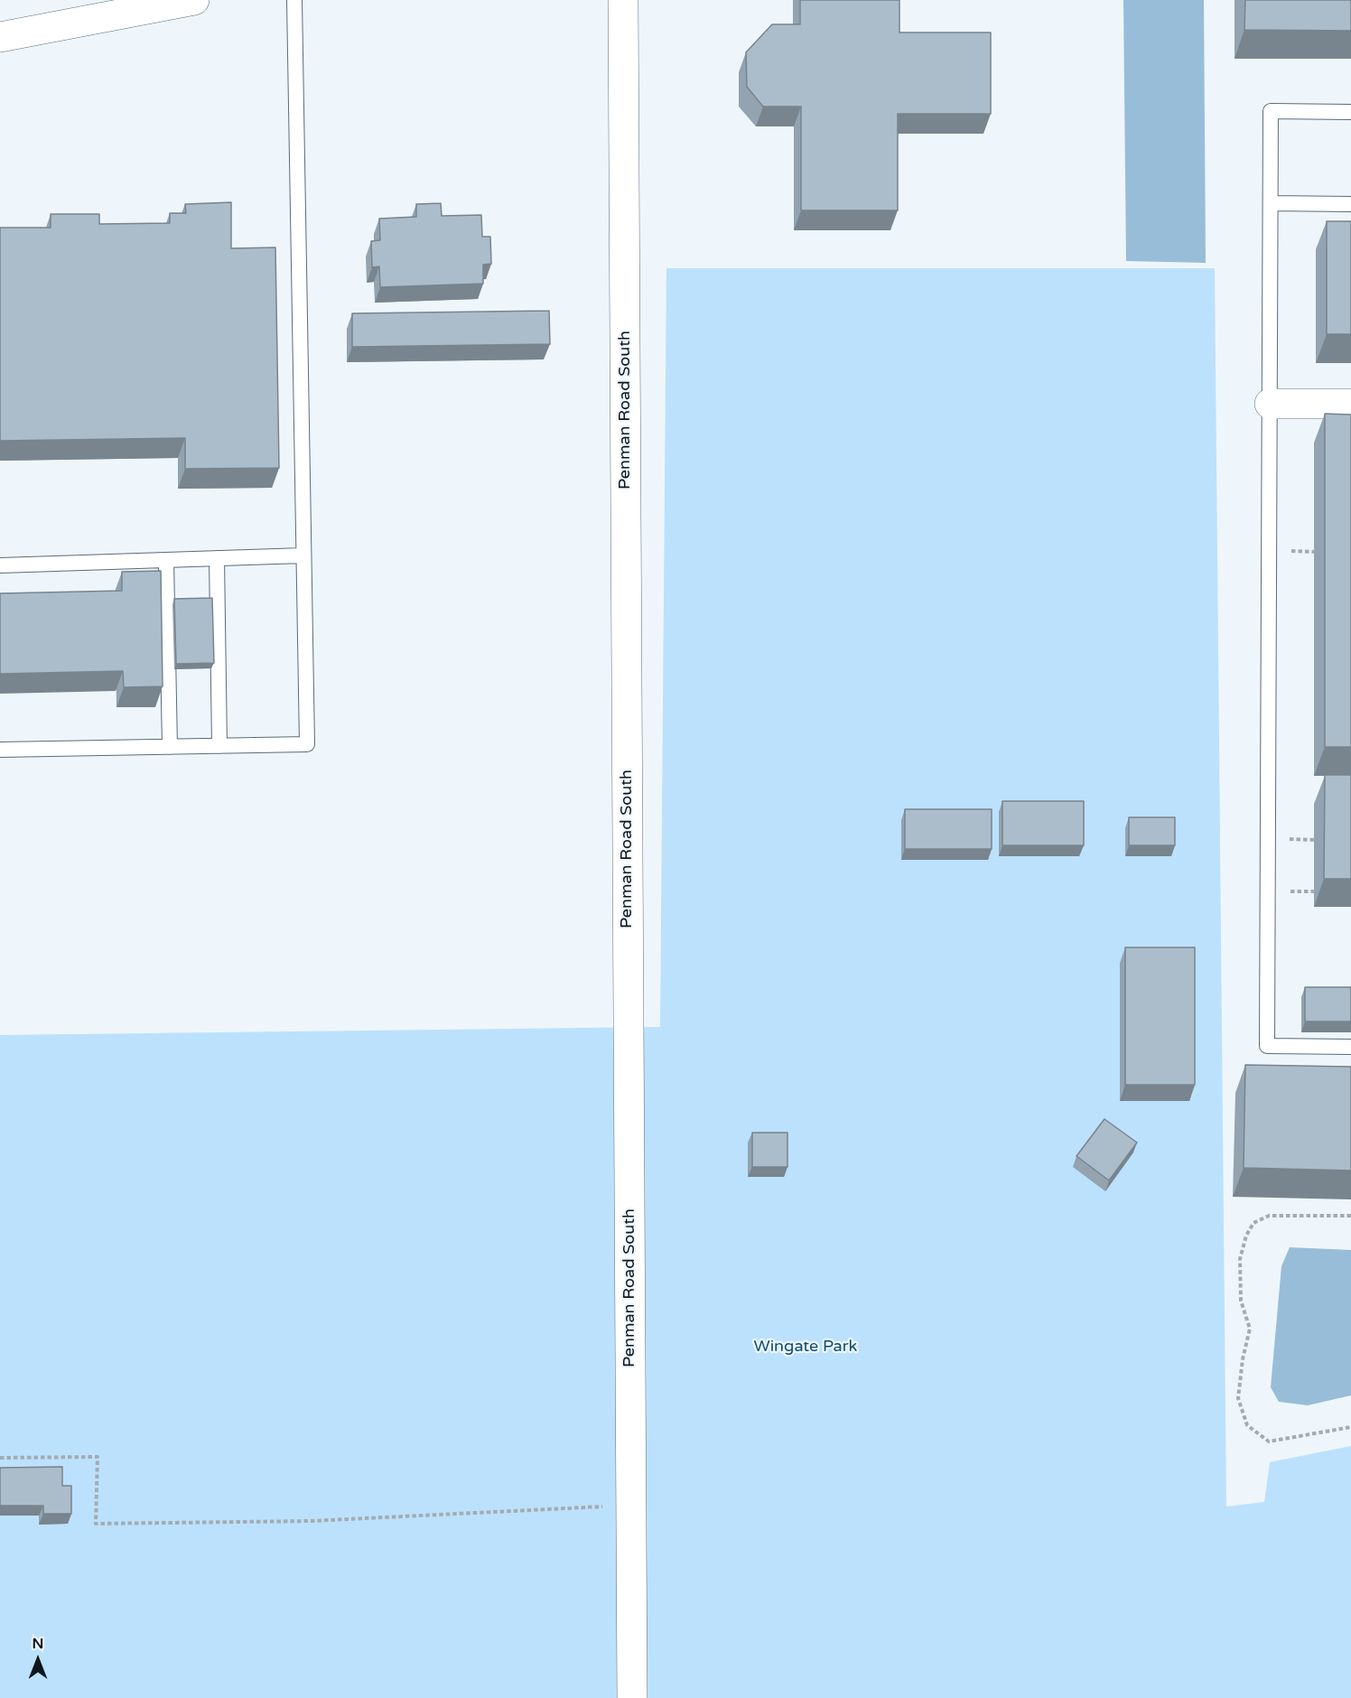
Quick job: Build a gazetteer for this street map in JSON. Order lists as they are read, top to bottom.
{
  "streets": {
    "street": ["Penman Road South"]
  },
  "parks": ["Wingate Park"],
  "north": "top"
}
